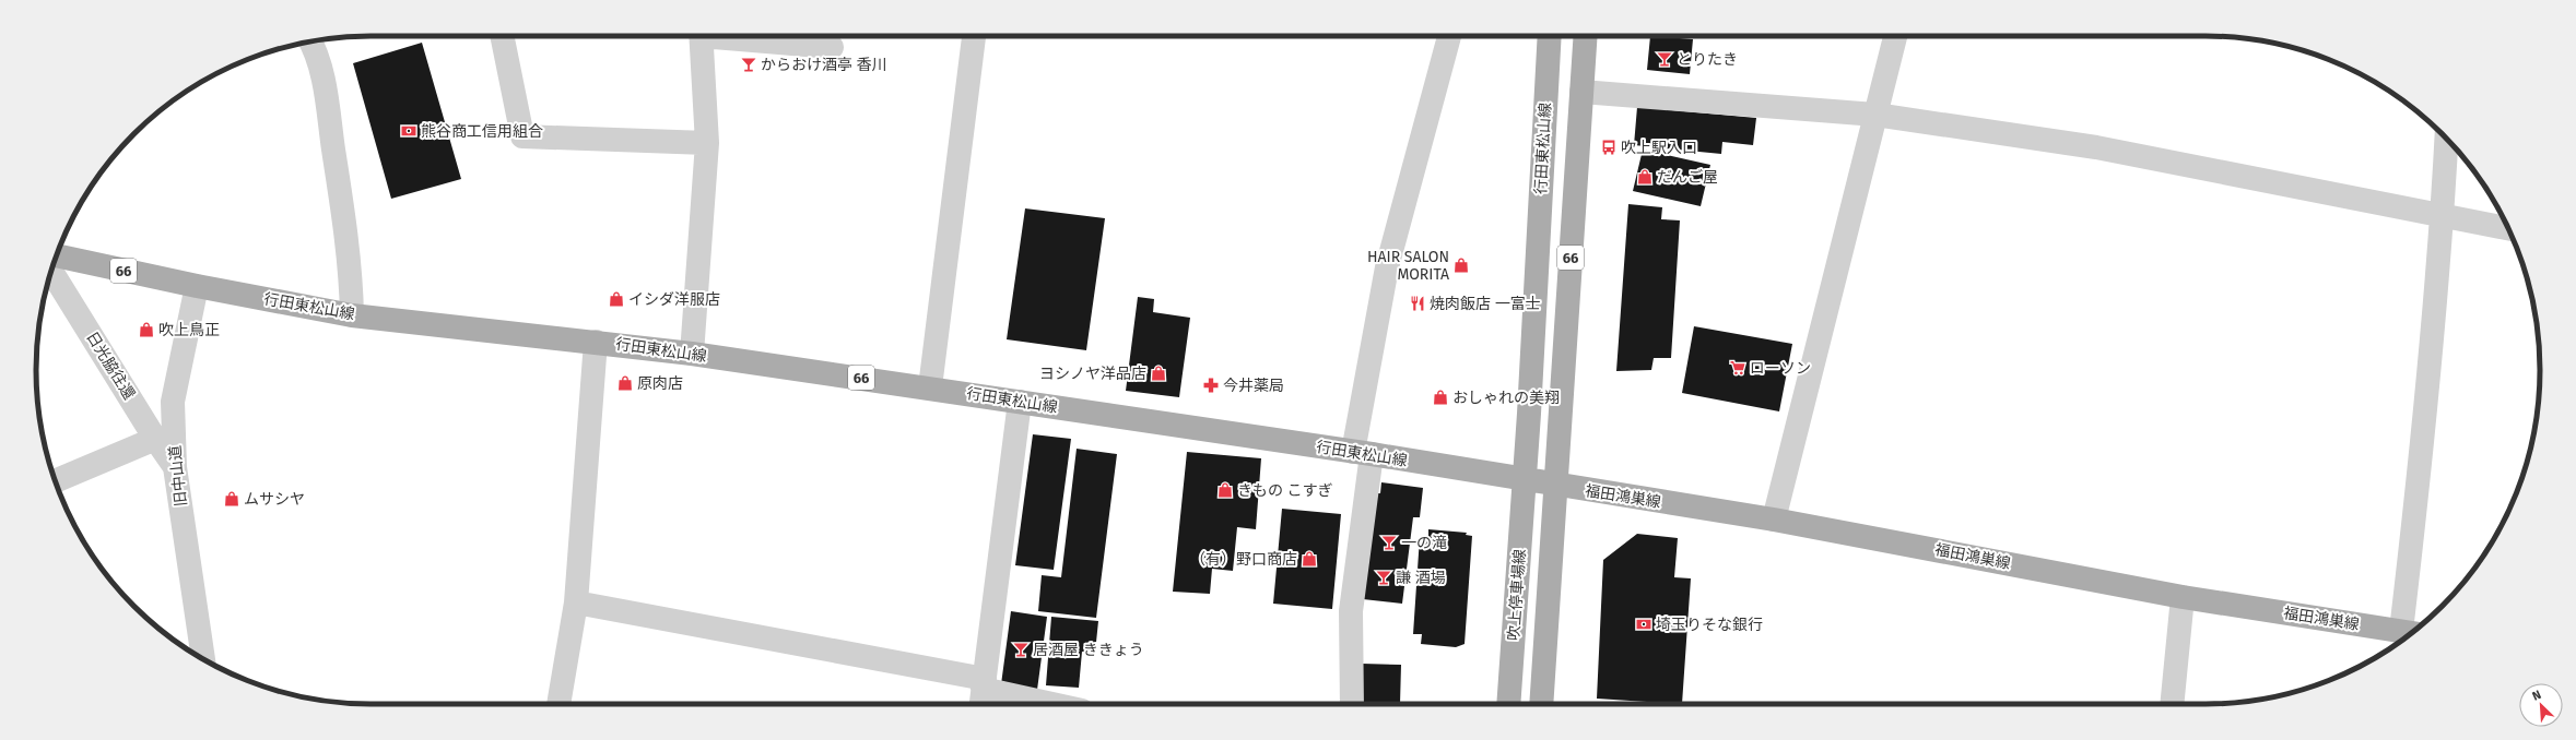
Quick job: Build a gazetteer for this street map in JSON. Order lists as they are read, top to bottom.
{
  "streets": {
    "main road": [
      "行田東松山線",
      "66",
      "福田鴻巣線",
      "吹上停車場線"
    ],
    "street": ["日光脇往還", "旧中山道"]
  },
  "crossings": [
    ["行田東松山線", "旧中山道"],
    ["行田東松山線", "福田鴻巣線"],
    ["行田東松山線", "吹上停車場線"],
    ["66", "福田鴻巣線"],
    ["66", "吹上停車場線"],
    ["日光脇往還", "旧中山道"],
    ["福田鴻巣線", "吹上停車場線"]
  ],
  "places": {
    "bar": [
      "とりたき",
      "からおけ酒亭 香川",
      "一の滝",
      "謙 酒場",
      "居酒屋 ききょう"
    ],
    "bank": ["熊谷商工信用組合", "埼玉りそな銀行"],
    "bus stop": ["吹上駅入口"],
    "shop": [
      "だんご屋",
      "HAIR SALON MORITA",
      "イシダ洋服店",
      "吹上鳥正",
      "ヨシノヤ洋品店",
      "原肉店",
      "おしゃれの美翔",
      "きもの こすぎ",
      "ムサシヤ",
      "（有）野口商店"
    ],
    "restaurant": ["焼肉飯店 一富士"],
    "supermarket": ["ローソン"],
    "pharmacy": ["今井薬局"]
  },
  "north": "top left"
}
